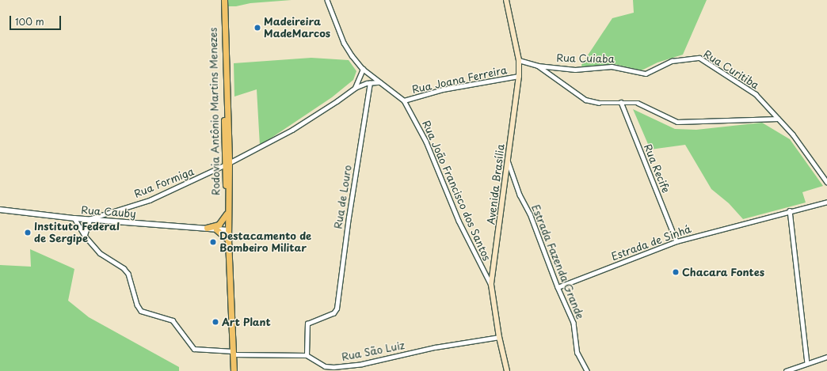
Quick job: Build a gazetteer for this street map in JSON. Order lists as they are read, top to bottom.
{
  "streets": {
    "main road": ["Rodovia Antônio Martins Menezes", "Avenida Brasília"],
    "street": [
      "Rua Cuiaba",
      "Rua Curitiba",
      "Rua Joana Ferreira",
      "Rua Recife",
      "Rua Formiga",
      "Rua João Francisco dos Santos",
      "Rua de Louro",
      "Rua Cauby",
      "Estrada de Sinhá",
      "Estrada Fazenda Grande",
      "Rua São Luiz"
    ]
  },
  "crossings": [
    ["Rua Cuiaba", "Rua Curitiba"],
    ["Rua Joana Ferreira", "Avenida Brasília"],
    ["Rua Joana Ferreira", "Rua João Francisco dos Santos"],
    ["Rodovia Antônio Martins Menezes", "Rua Formiga"],
    ["Rodovia Antônio Martins Menezes", "Rua Cauby"],
    ["Rua Recife", "Estrada de Sinhá"],
    ["Rua Formiga", "Rua de Louro"],
    ["Rua Formiga", "Rua Cauby"],
    ["Avenida Brasília", "Rua João Francisco dos Santos"],
    ["Avenida Brasília", "Estrada Fazenda Grande"],
    ["Avenida Brasília", "Rua São Luiz"],
    ["Rua de Louro", "Rua São Luiz"],
    ["Estrada de Sinhá", "Estrada Fazenda Grande"]
  ],
  "places": [
    "Madeireira MadeMarcos",
    "Instituto Federal de Sergipe",
    "Destacamento de Bombeiro Militar",
    "Chacara Fontes",
    "Art Plant"
  ],
  "scale_bar": "100 m"
}
